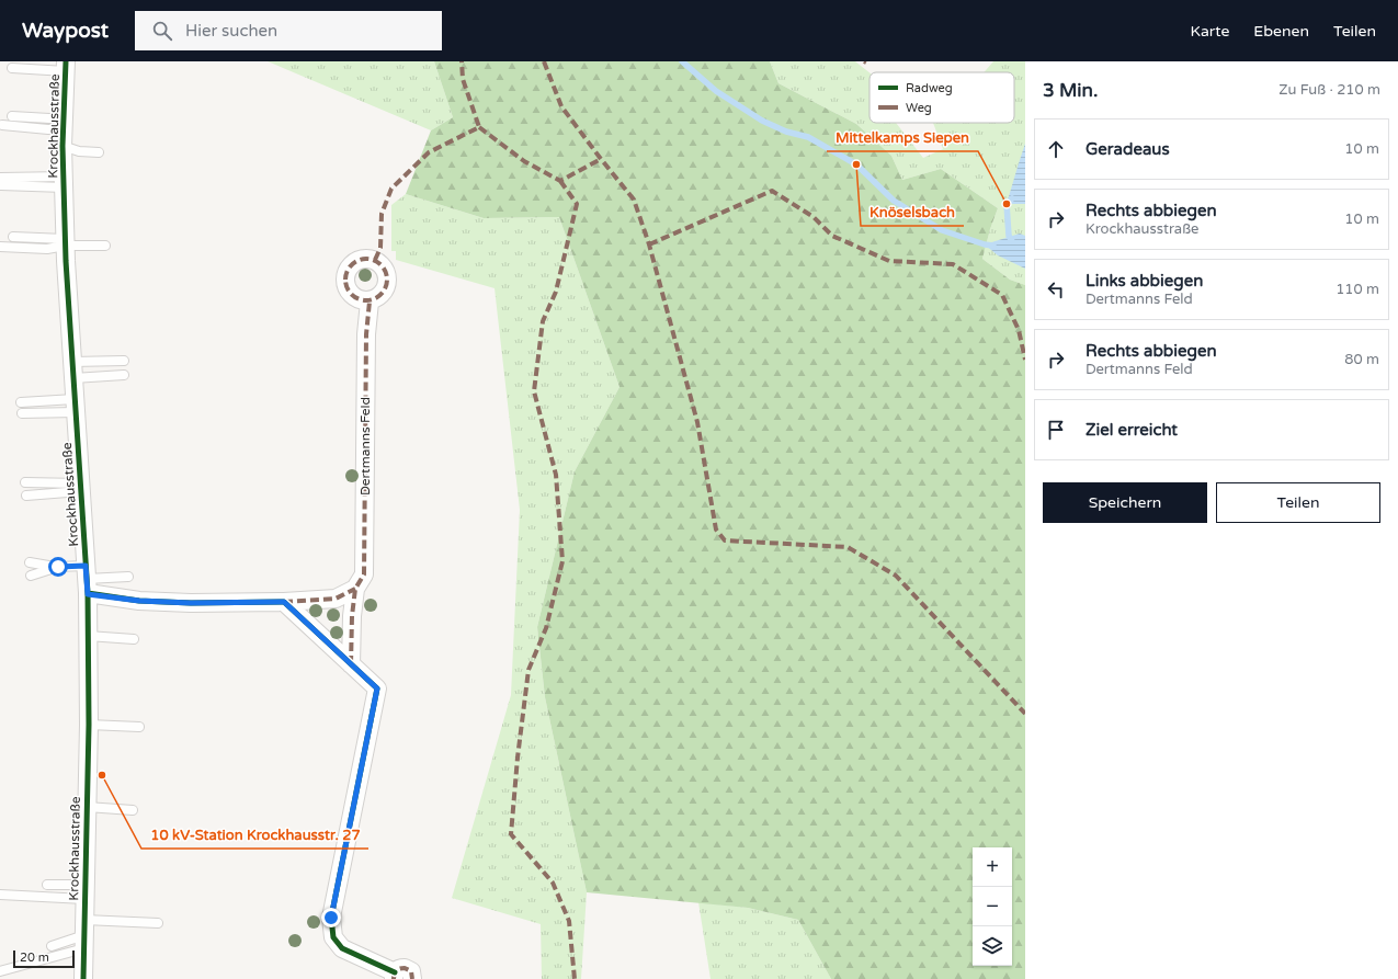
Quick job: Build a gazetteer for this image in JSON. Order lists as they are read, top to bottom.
{
  "streets": {
    "street": ["Krockhausstraße", "Dertmanns Feld"]
  },
  "places": ["Knöselsbach", "Mittelkamps Siepen", "10 kV-Station Krockhausstr. 27"],
  "legend": ["Radweg", "Weg"],
  "scale_bar": "20 m",
  "page": {
    "header": "Waypost",
    "search": "Hier suchen",
    "nav": ["Karte", "Ebenen", "Teilen"],
    "heading": ["3 Min.", "Zu Fuß · 210 m"],
    "list": [
      ["Geradeaus", "10 m"],
      ["Rechts abbiegen", "Krockhausstraße", "10 m"],
      ["Links abbiegen", "Dertmanns Feld", "110 m"],
      ["Rechts abbiegen", "Dertmanns Feld", "80 m"],
      "Ziel erreicht"
    ],
    "buttons": ["Speichern", "Teilen"],
    "map_buttons": ["+", "−"],
    "scale": "20 m"
  }
}
